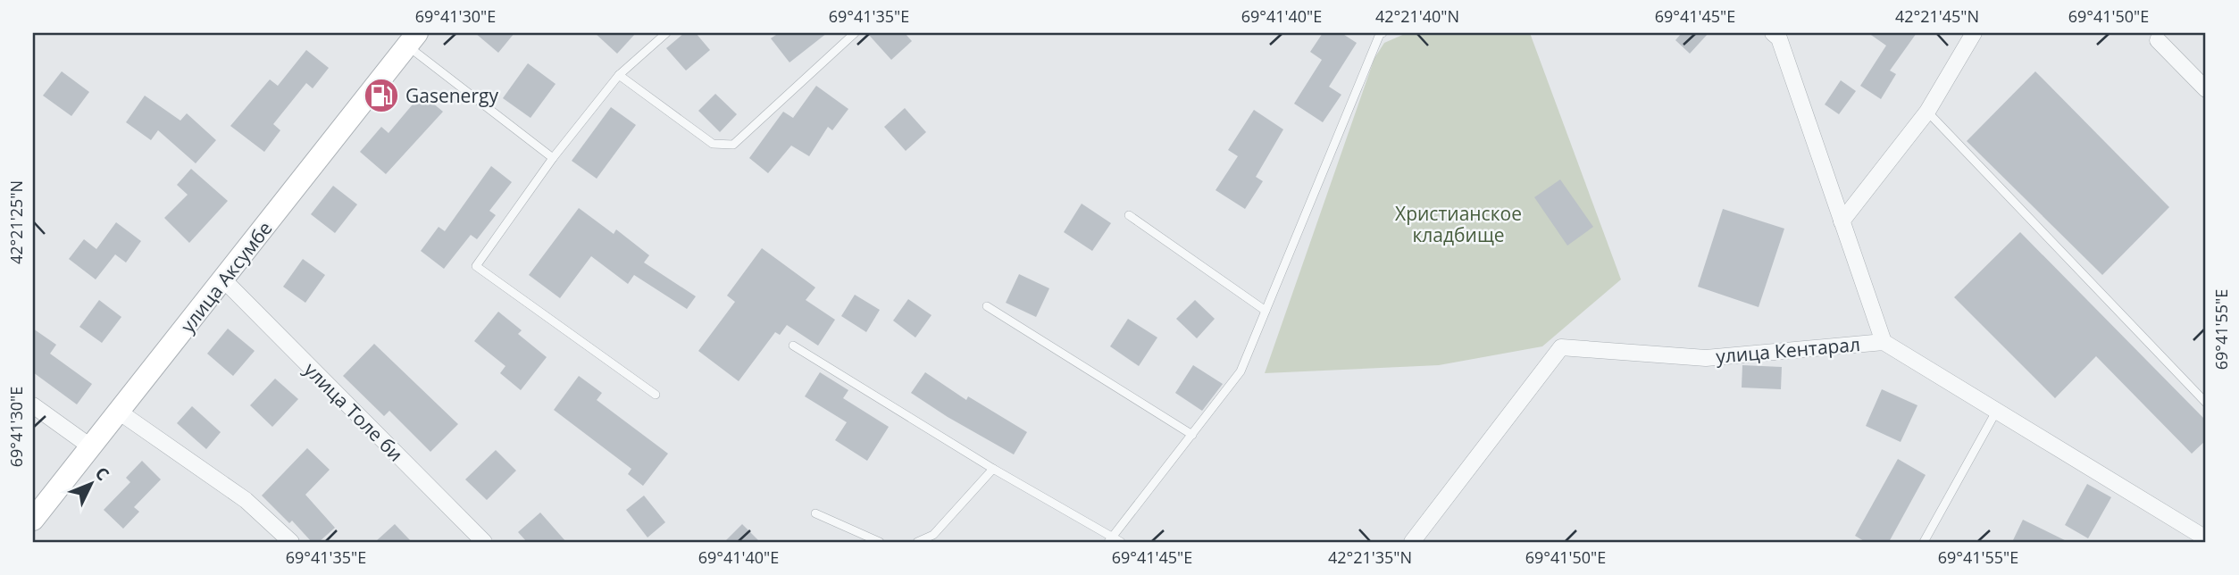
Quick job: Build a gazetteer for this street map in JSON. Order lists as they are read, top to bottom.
{
  "streets": {
    "main road": ["улица Аксумбе"],
    "street": ["улица Кентарал", "улица Толе би"]
  },
  "crossings": [
    ["улица Аксумбе", "улица Толе би"]
  ],
  "parks": ["Христианское кладбище"],
  "places": {
    "fuel station": ["Gasenergy"]
  },
  "north": "top right",
  "coordinates": [
    "69°41'30\"E",
    "69°41'35\"E",
    "69°41'40\"E",
    "42°21'40\"N",
    "69°41'45\"E",
    "42°21'45\"N",
    "69°41'50\"E",
    "42°21'25\"N",
    "69°41'55\"E",
    "42°21'35\"N"
  ]
}
